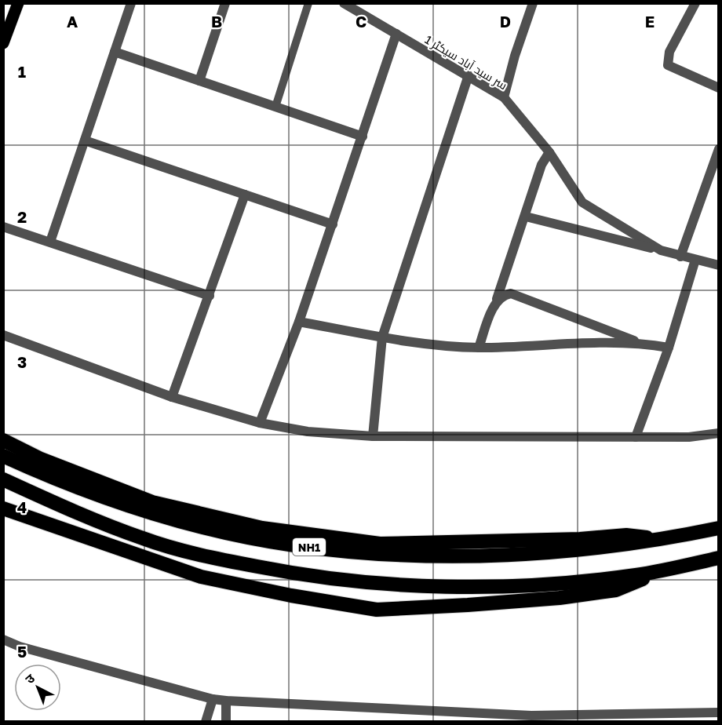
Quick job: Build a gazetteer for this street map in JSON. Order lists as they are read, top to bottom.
{
  "streets": {
    "highway": ["NH1"],
    "street": ["سر سید آباد سیکٹر 1"]
  },
  "north": "top left",
  "grid": {
    "columns": [
      "A",
      "B",
      "C",
      "D",
      "E"
    ],
    "rows": [
      "1",
      "2",
      "3",
      "4",
      "5"
    ]
  }
}
